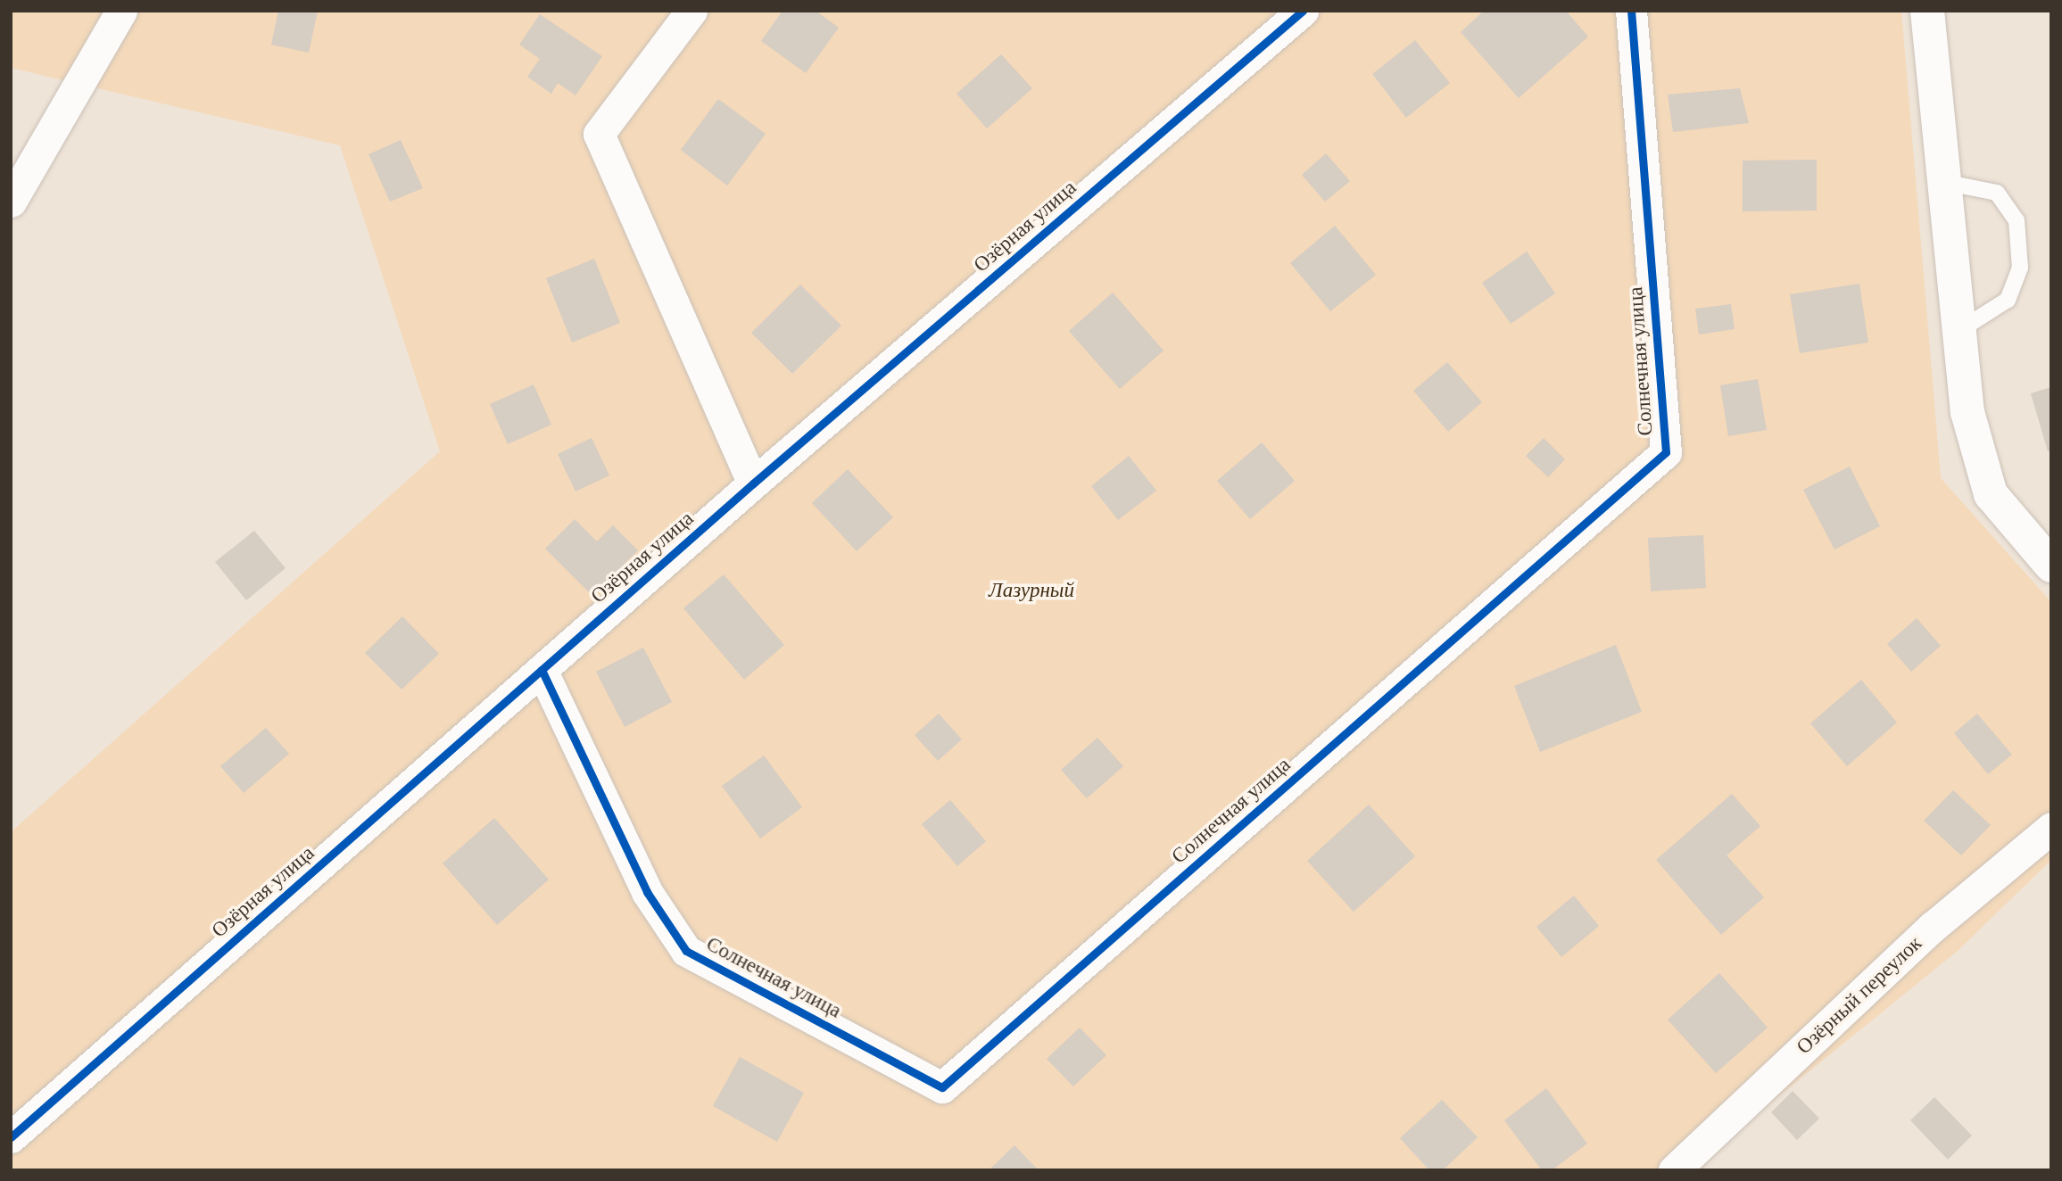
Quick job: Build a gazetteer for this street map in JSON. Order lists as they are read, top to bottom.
{
  "streets": {
    "street": ["Озёрная улица", "Солнечная улица", "Озёрный переулок"]
  },
  "crossings": [
    ["Озёрная улица", "Солнечная улица"]
  ],
  "parks": ["Лазурный"]
}
